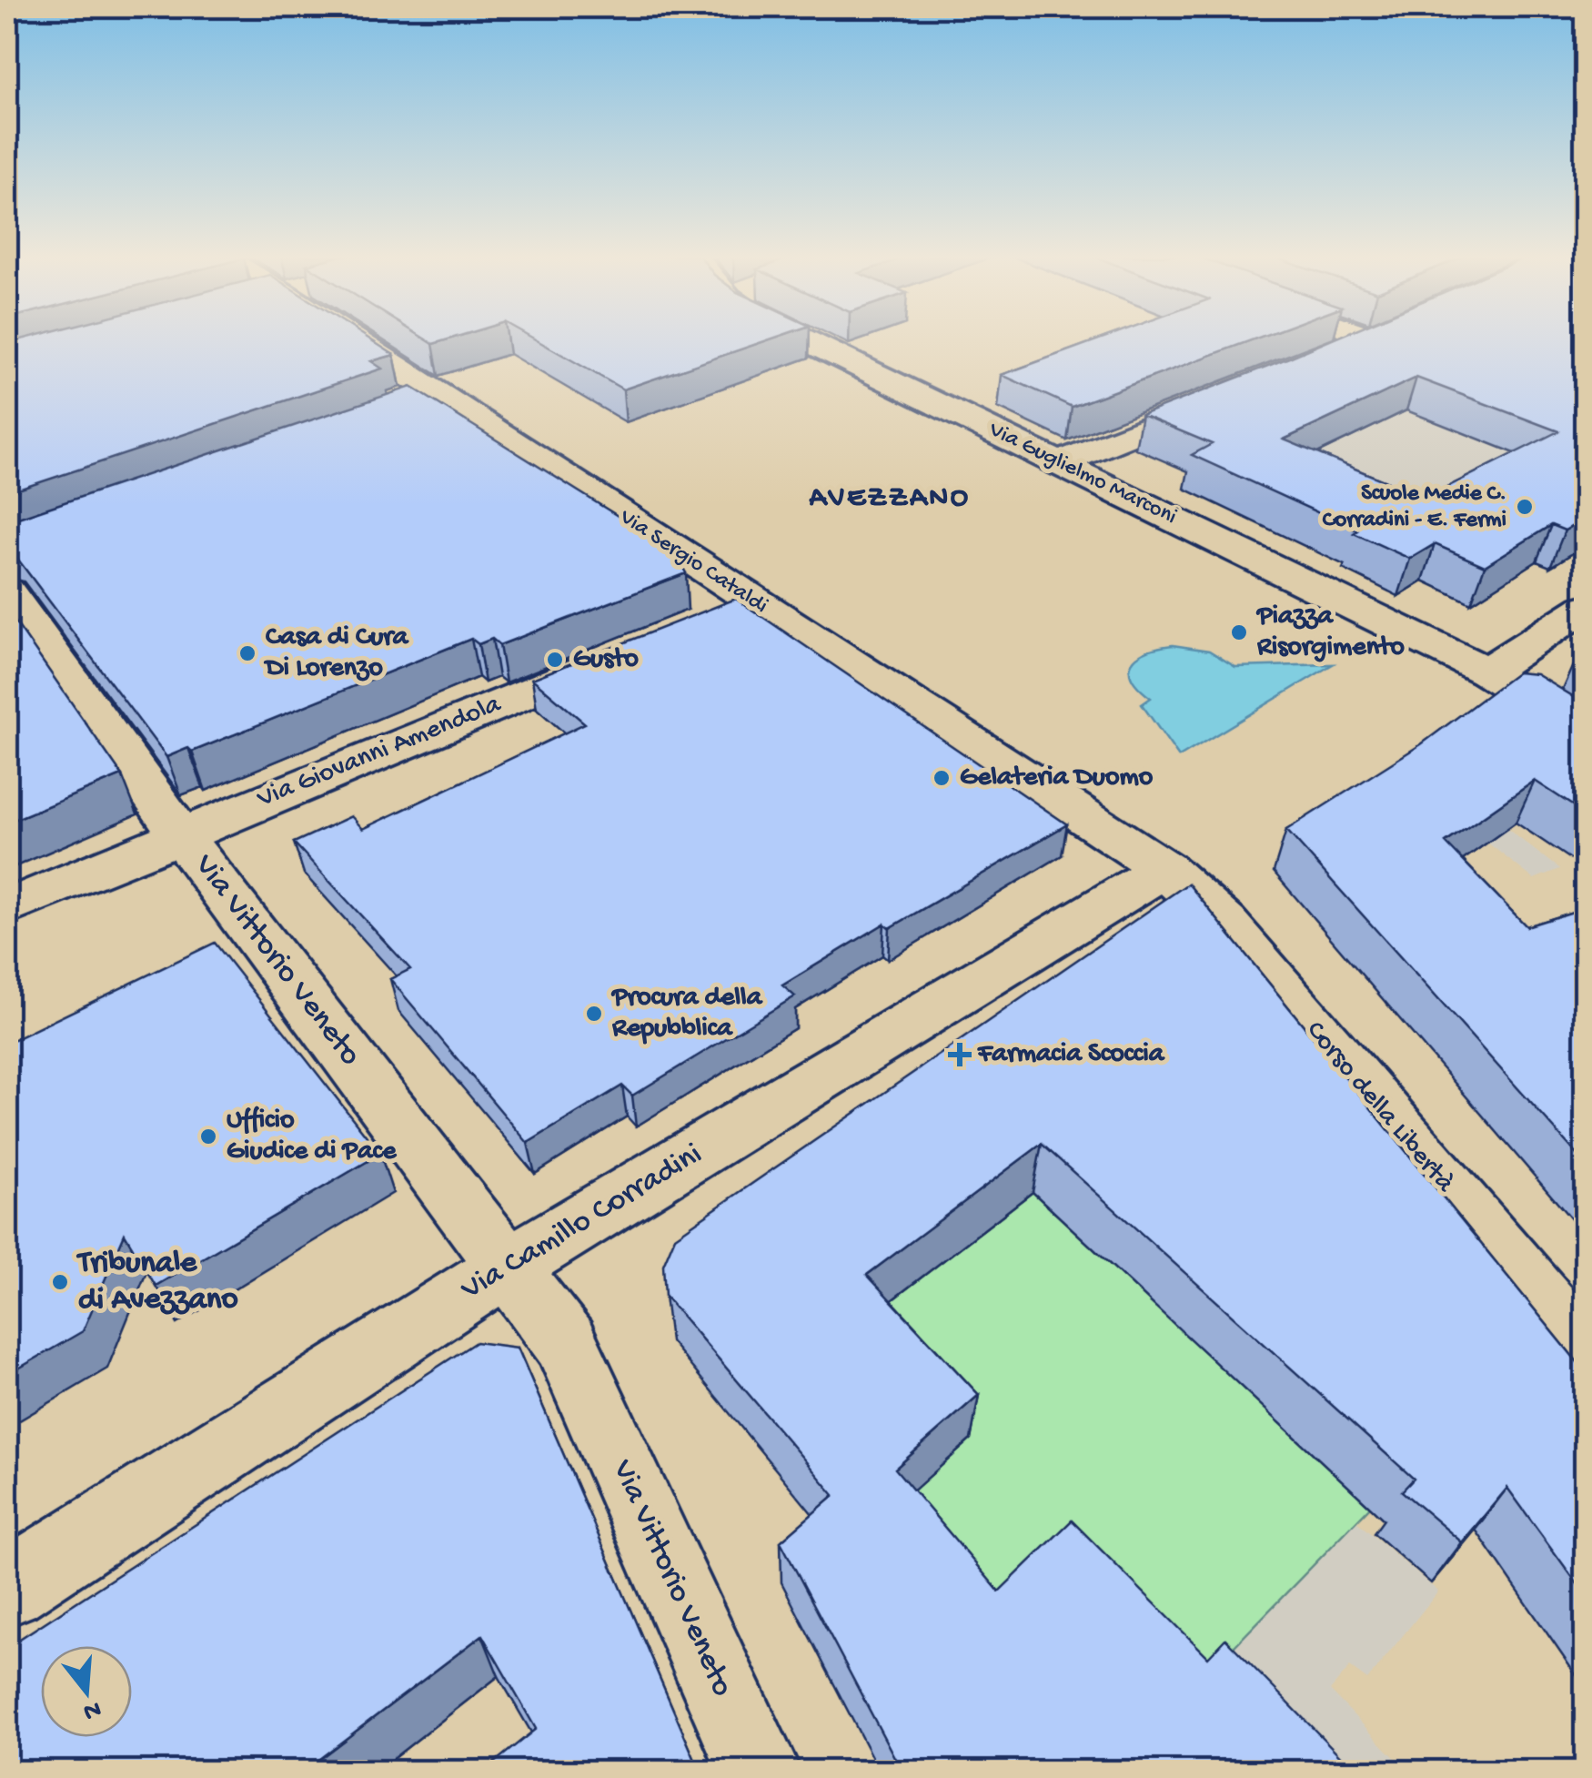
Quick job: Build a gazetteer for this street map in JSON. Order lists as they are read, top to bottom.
{
  "streets": {
    "street": [
      "Via Guglielmo Marconi",
      "Via Sergio Cataldi",
      "Via Giovanni Amendola",
      "Via Vittorio Veneto",
      "Corso della Libertà",
      "Via Camillo Corradini"
    ]
  },
  "crossings": [
    ["Via Sergio Cataldi", "Corso della Libertà"],
    ["Via Sergio Cataldi", "Via Camillo Corradini"],
    ["Via Giovanni Amendola", "Via Vittorio Veneto"],
    ["Via Vittorio Veneto", "Via Camillo Corradini"],
    ["Corso della Libertà", "Via Camillo Corradini"]
  ],
  "districts": ["AVEZZANO"],
  "places": {
    "other": [
      "Scuole Medie C. Corradini - E. Fermi",
      "Piazza Risorgimento",
      "Casa di Cura Di Lorenzo",
      "Gusto",
      "Gelateria Duomo",
      "Procura della Repubblica",
      "Ufficio Giudice di Pace",
      "Tribunale di Avezzano"
    ],
    "health": ["Farmacia Scoccia"]
  },
  "north": "bottom"
}
